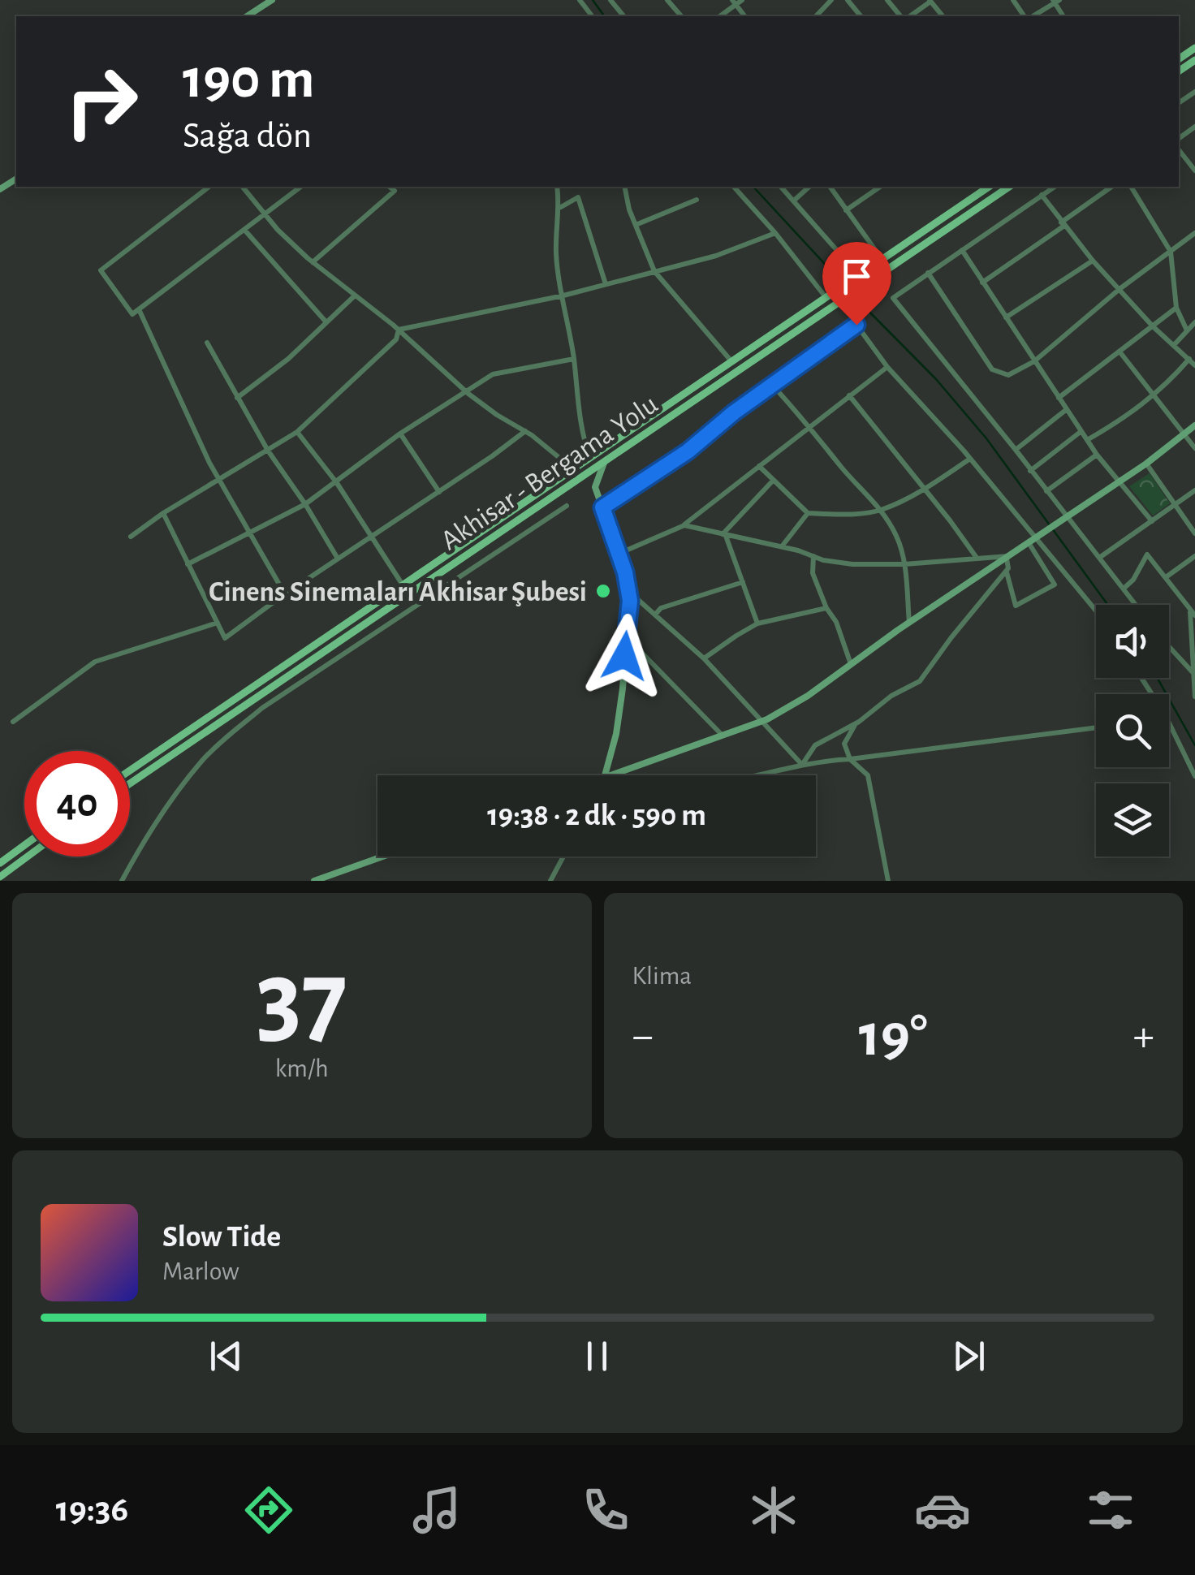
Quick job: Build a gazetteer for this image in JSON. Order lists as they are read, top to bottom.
{
  "streets": {
    "main road": ["Akhisar - Bergama Yolu"]
  },
  "places": ["Cinens Sinemaları Akhisar Şubesi"],
  "page": {
    "turn": ["190 m", "Sağa dön"],
    "limit": "40",
    "trip": "19:38 · 2 dk · 590 m",
    "tile": [
      ["37", "km/h"],
      "Klima"
    ],
    "heat": ["−", "19°", "+"],
    "song": ["Slow Tide", "Marlow"],
    "tabs": "19:36"
  }
}
